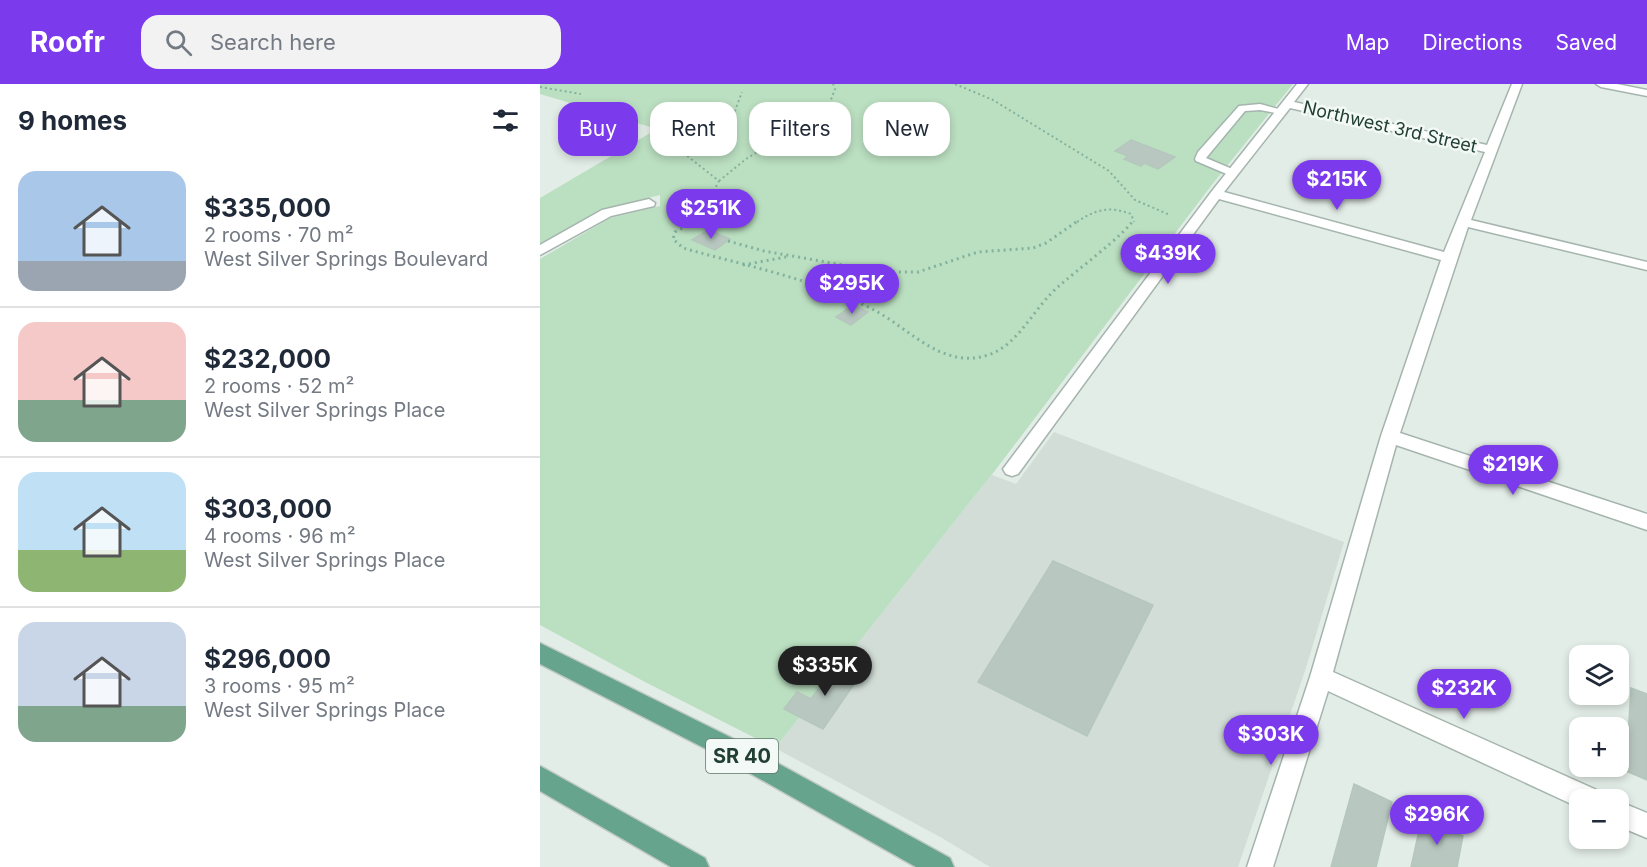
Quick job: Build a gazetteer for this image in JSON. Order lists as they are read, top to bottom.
{
  "streets": {
    "main road": ["SR 40"],
    "street": ["Northwest 3rd Street"]
  },
  "page": {
    "header": "Roofr",
    "search": "Search here",
    "nav": ["Map", "Directions", "Saved"],
    "heading": "9 homes",
    "chip": [
      "Buy",
      "Rent",
      "Filters",
      "New"
    ],
    "list": [
      {
        "name": "$335,000",
        "note": "2 rooms · 70 m² · West Silver Springs Boulevard"
      },
      {
        "name": "$232,000",
        "note": "2 rooms · 52 m² · West Silver Springs Place"
      },
      {
        "name": "$303,000",
        "note": "4 rooms · 96 m² · West Silver Springs Place"
      },
      {
        "name": "$296,000",
        "note": "3 rooms · 95 m² · West Silver Springs Place"
      }
    ],
    "price": [
      "$215K",
      "$251K",
      "$439K",
      "$295K",
      "$219K",
      "$335K",
      "$232K",
      "$303K",
      "$296K"
    ],
    "map_buttons": ["+", "−"]
  }
}
